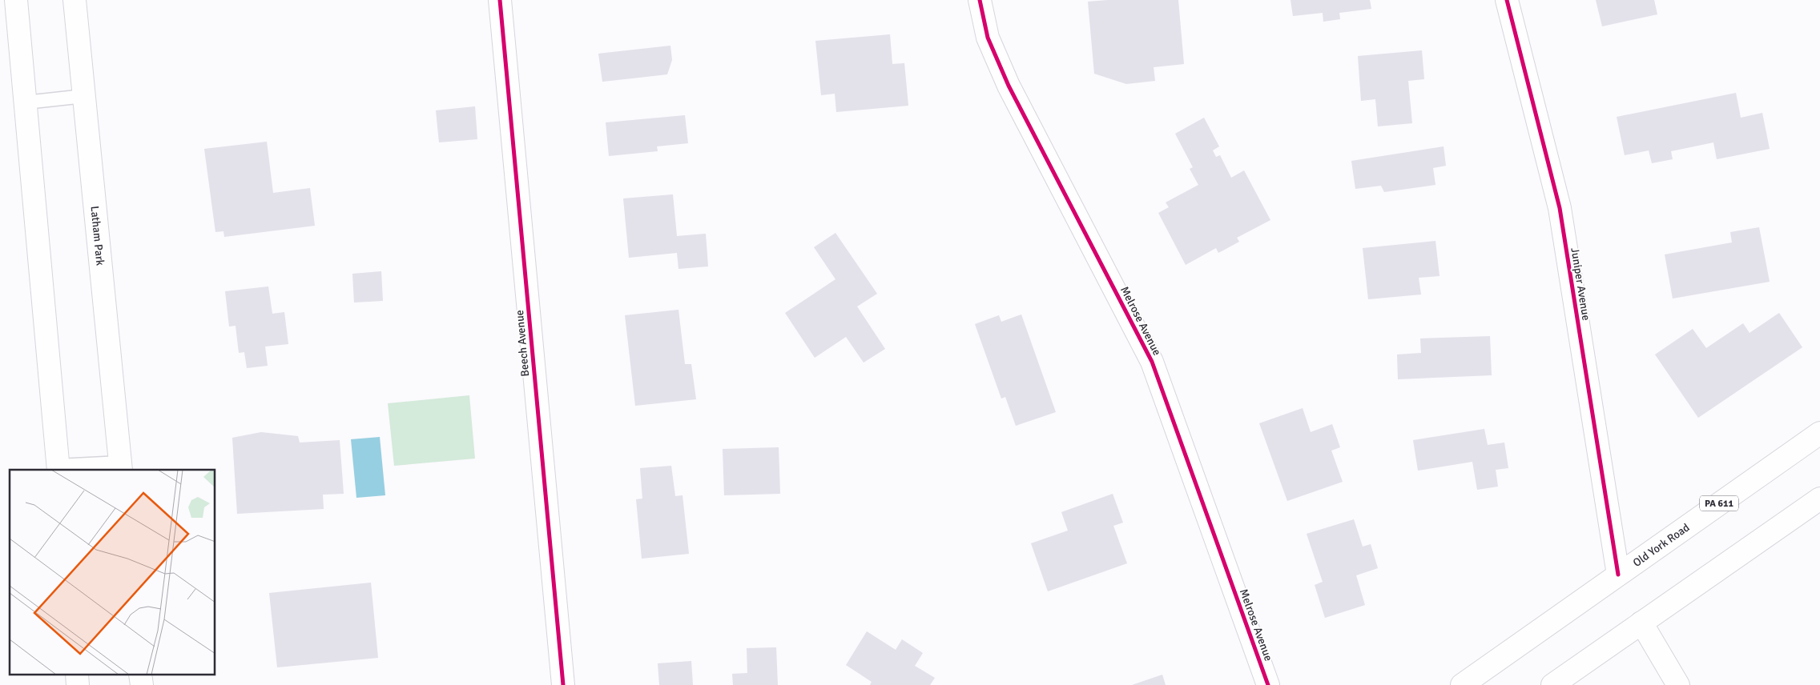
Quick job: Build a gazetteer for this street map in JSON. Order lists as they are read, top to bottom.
{
  "streets": {
    "main road": [
      "Latham Park",
      "Juniper Avenue",
      "Melrose Avenue",
      "Beech Avenue",
      "PA 611",
      "Old York Road"
    ]
  },
  "crossings": [
    ["Juniper Avenue", "Old York Road"]
  ]
}
